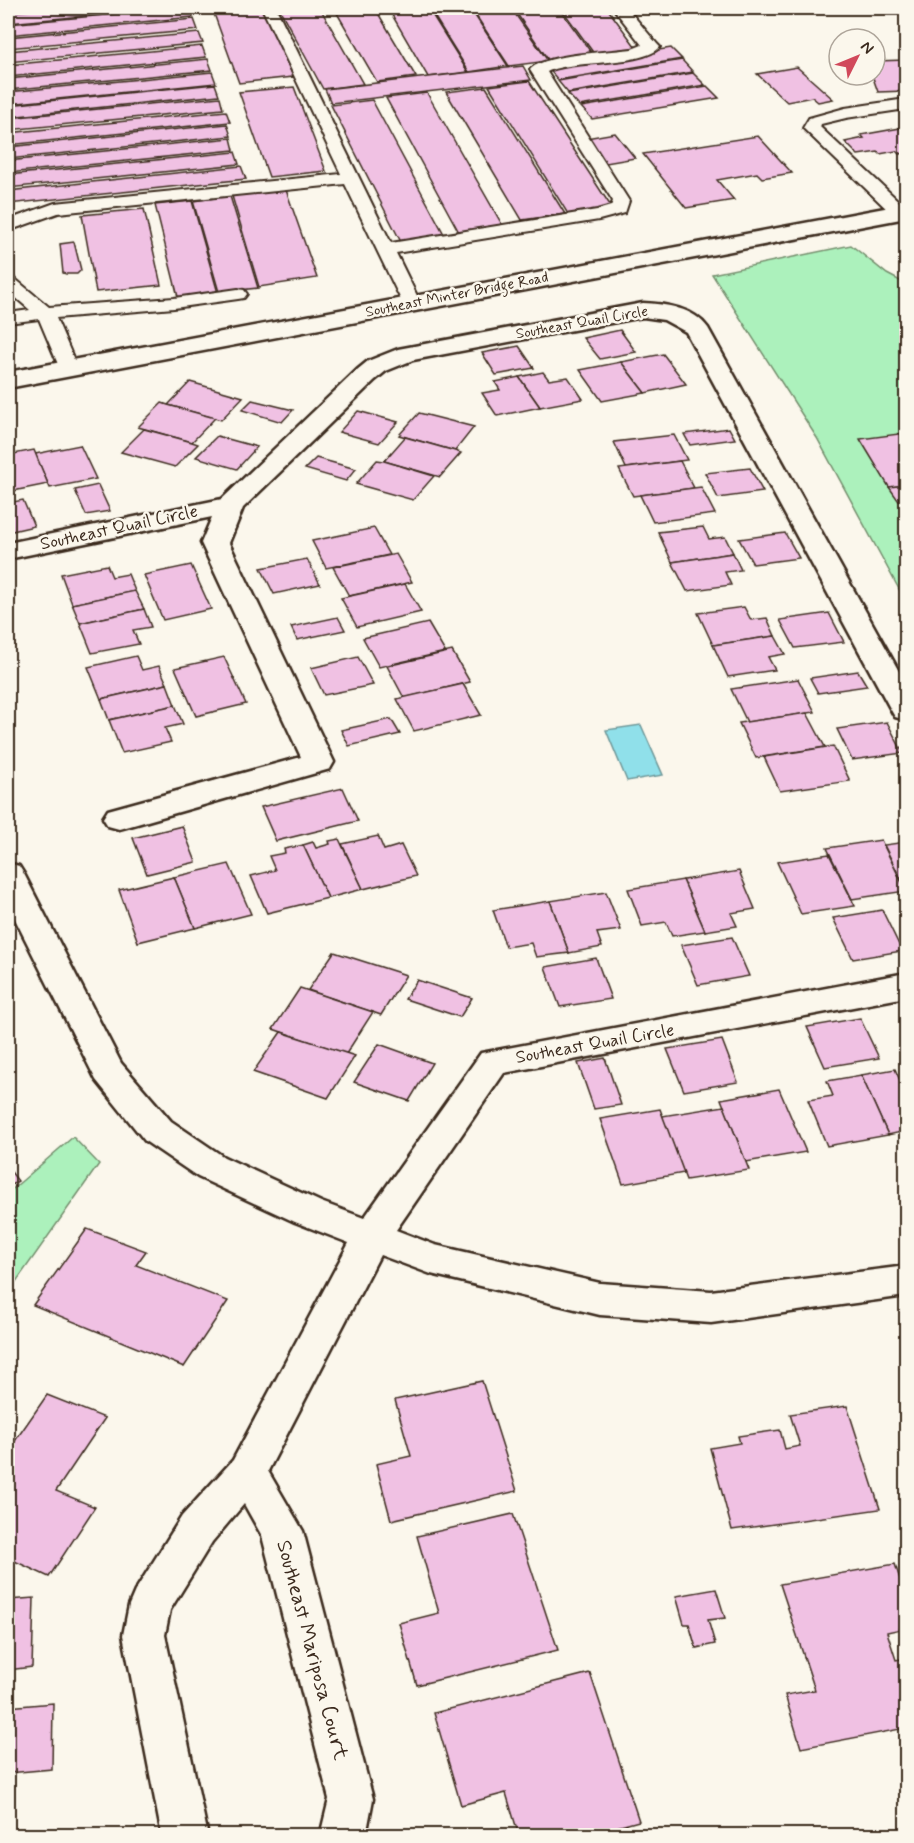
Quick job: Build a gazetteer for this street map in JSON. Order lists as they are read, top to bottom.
{
  "streets": {
    "street": ["Southeast Minter Bridge Road", "Southeast Quail Circle", "Southeast Mariposa Court"]
  },
  "north": "top right"
}
